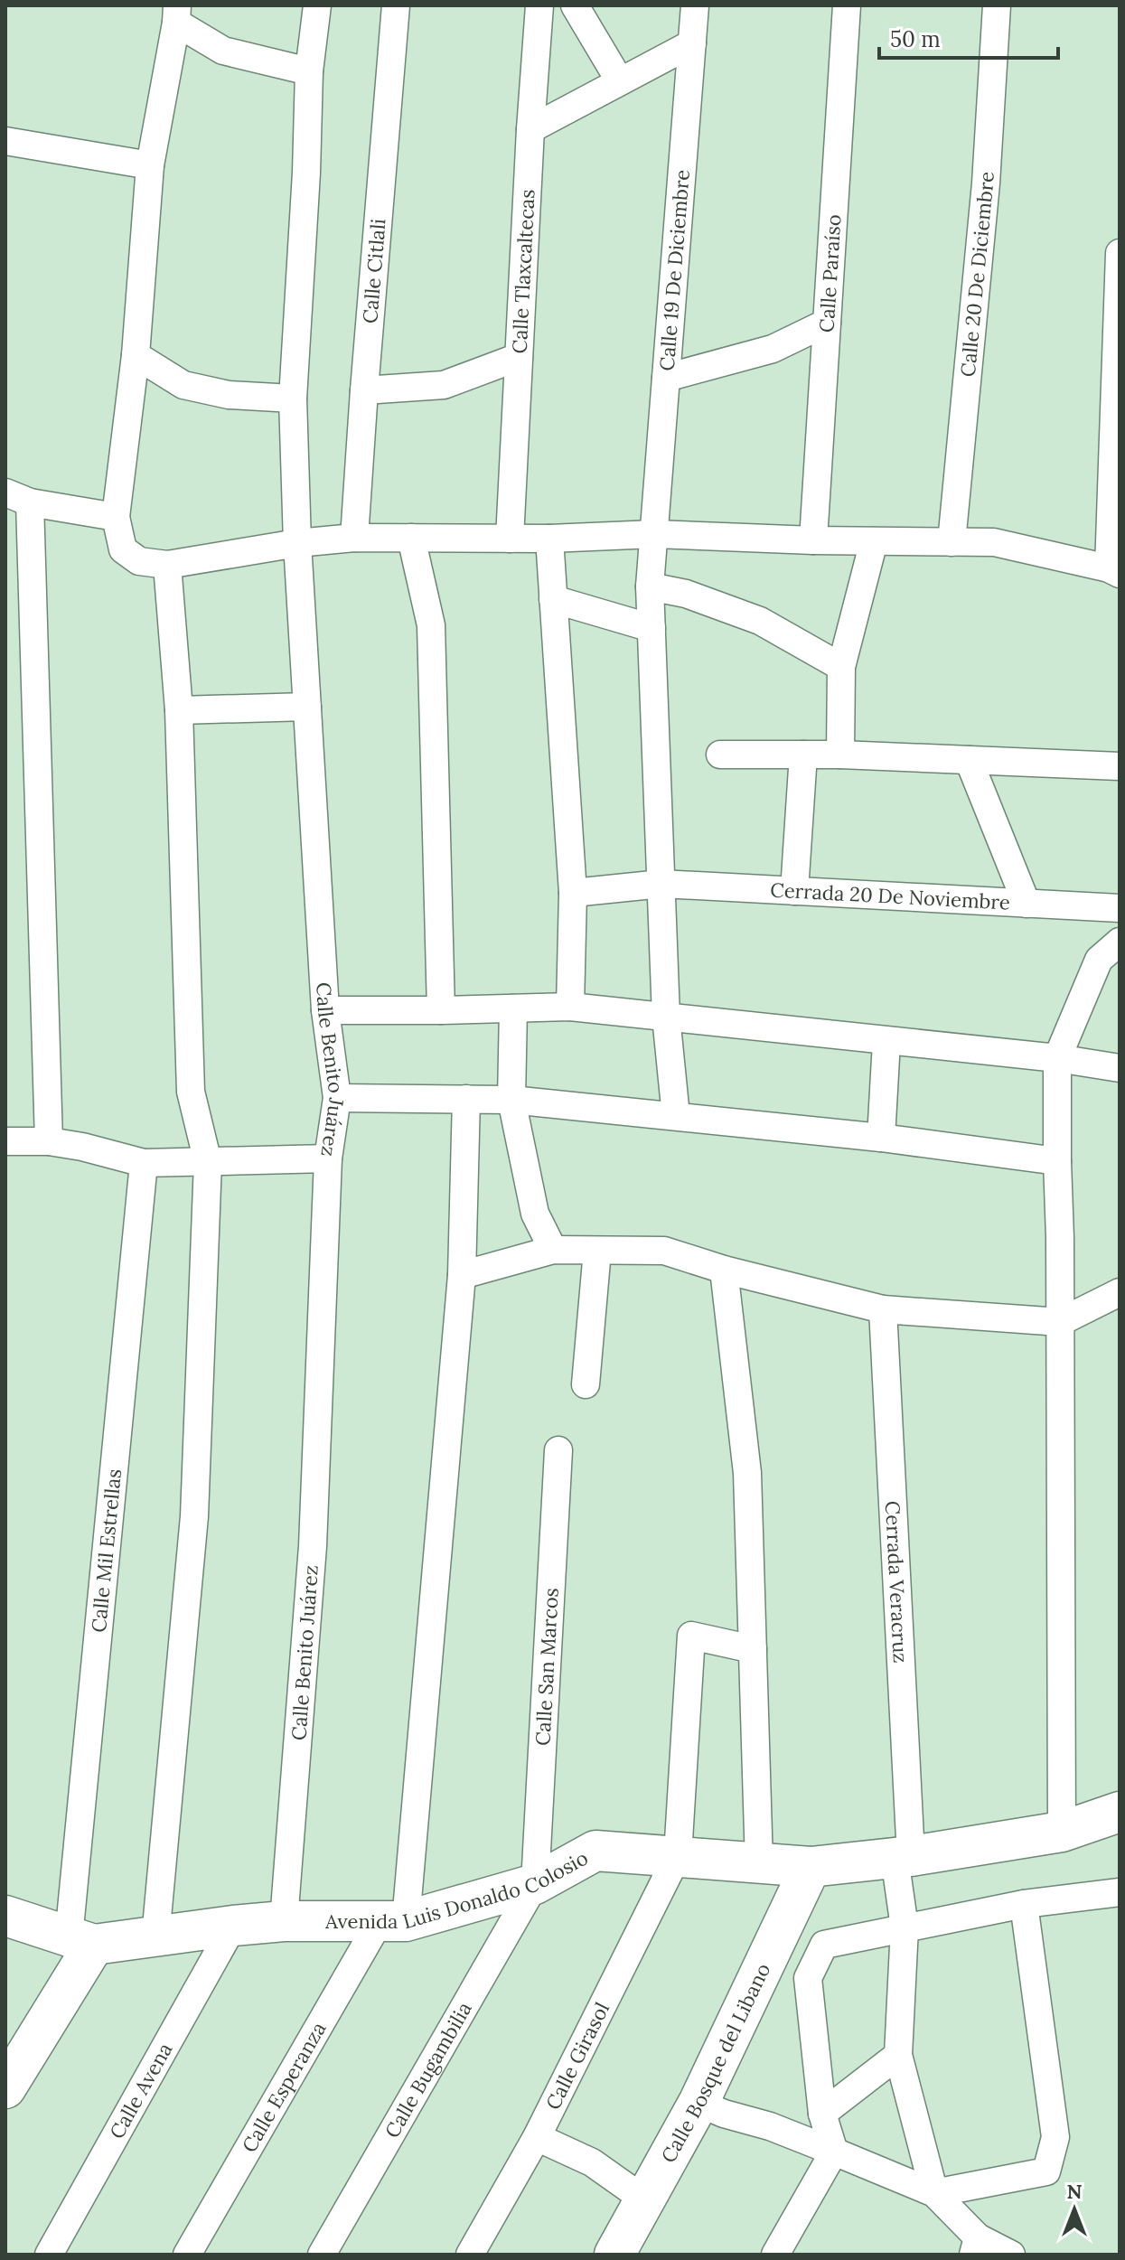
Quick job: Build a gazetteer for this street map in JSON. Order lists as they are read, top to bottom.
{
  "streets": {
    "main road": ["Avenida Luis Donaldo Colosio", "Calle Bosque del Libano"],
    "street": [
      "Calle 19 De Diciembre",
      "Calle Citlali",
      "Calle Tlaxcaltecas",
      "Calle Paraíso",
      "Calle 20 De Diciembre",
      "Cerrada 20 De Noviembre",
      "Calle Benito Juárez",
      "Calle Mil Estrellas",
      "Cerrada Veracruz",
      "Calle San Marcos",
      "Calle Girasol",
      "Calle Bugambilia",
      "Calle Esperanza",
      "Calle Avena"
    ]
  },
  "crossings": [
    ["Calle 19 De Diciembre", "Cerrada 20 De Noviembre"],
    ["Calle Benito Juárez", "Avenida Luis Donaldo Colosio"],
    ["Calle Mil Estrellas", "Avenida Luis Donaldo Colosio"],
    ["Cerrada Veracruz", "Avenida Luis Donaldo Colosio"],
    ["Calle San Marcos", "Avenida Luis Donaldo Colosio"],
    ["Calle San Marcos", "Calle Bugambilia"],
    ["Avenida Luis Donaldo Colosio", "Calle Girasol"],
    ["Avenida Luis Donaldo Colosio", "Calle Bosque del Libano"],
    ["Avenida Luis Donaldo Colosio", "Calle Bugambilia"],
    ["Avenida Luis Donaldo Colosio", "Calle Esperanza"],
    ["Avenida Luis Donaldo Colosio", "Calle Avena"]
  ],
  "scale_bar": "50 m",
  "north": "top"
}
